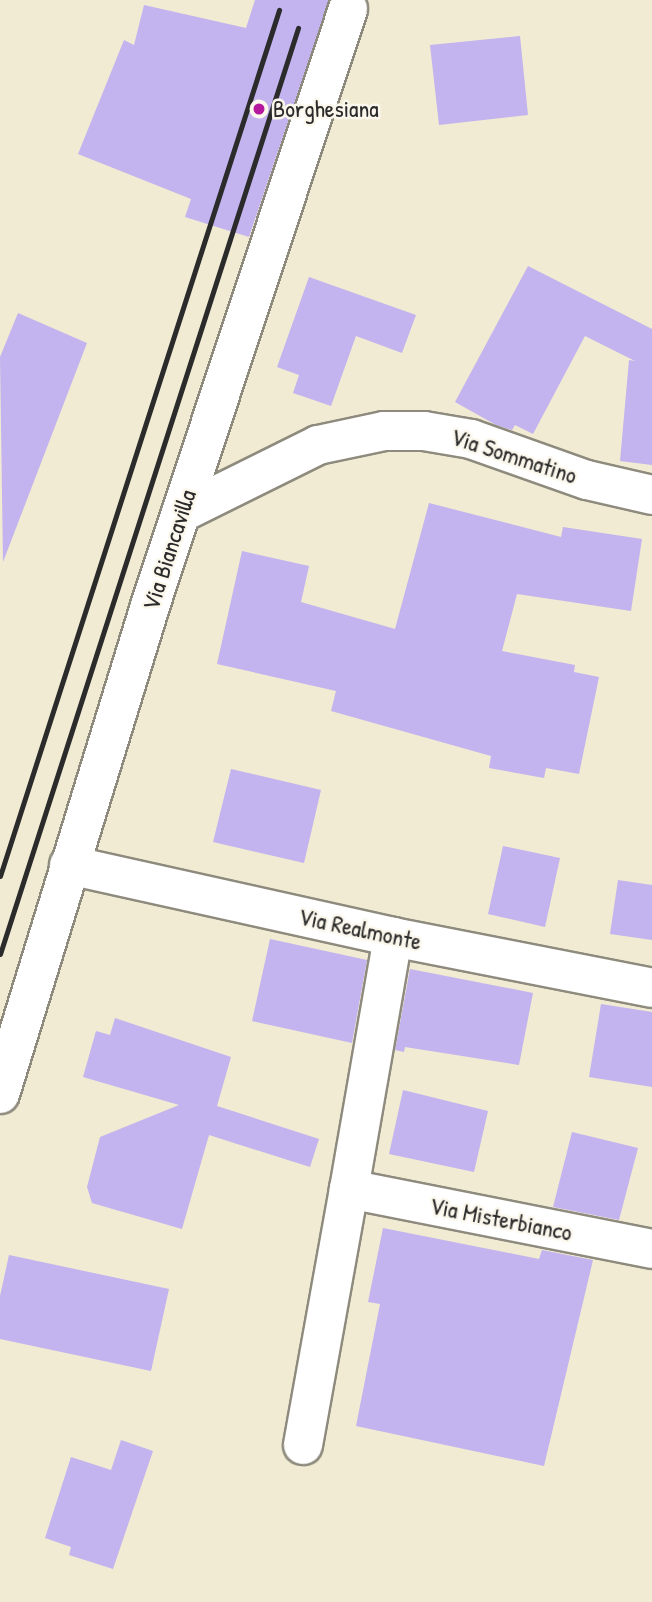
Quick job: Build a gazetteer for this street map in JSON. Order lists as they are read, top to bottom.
{
  "streets": {
    "street": [
      "Via Sommatino",
      "Via Biancavilla",
      "Via Realmonte",
      "Via Misterbianco"
    ]
  },
  "crossings": [
    ["Via Sommatino", "Via Biancavilla"],
    ["Via Biancavilla", "Via Realmonte"]
  ],
  "places": ["Borghesiana"]
}
